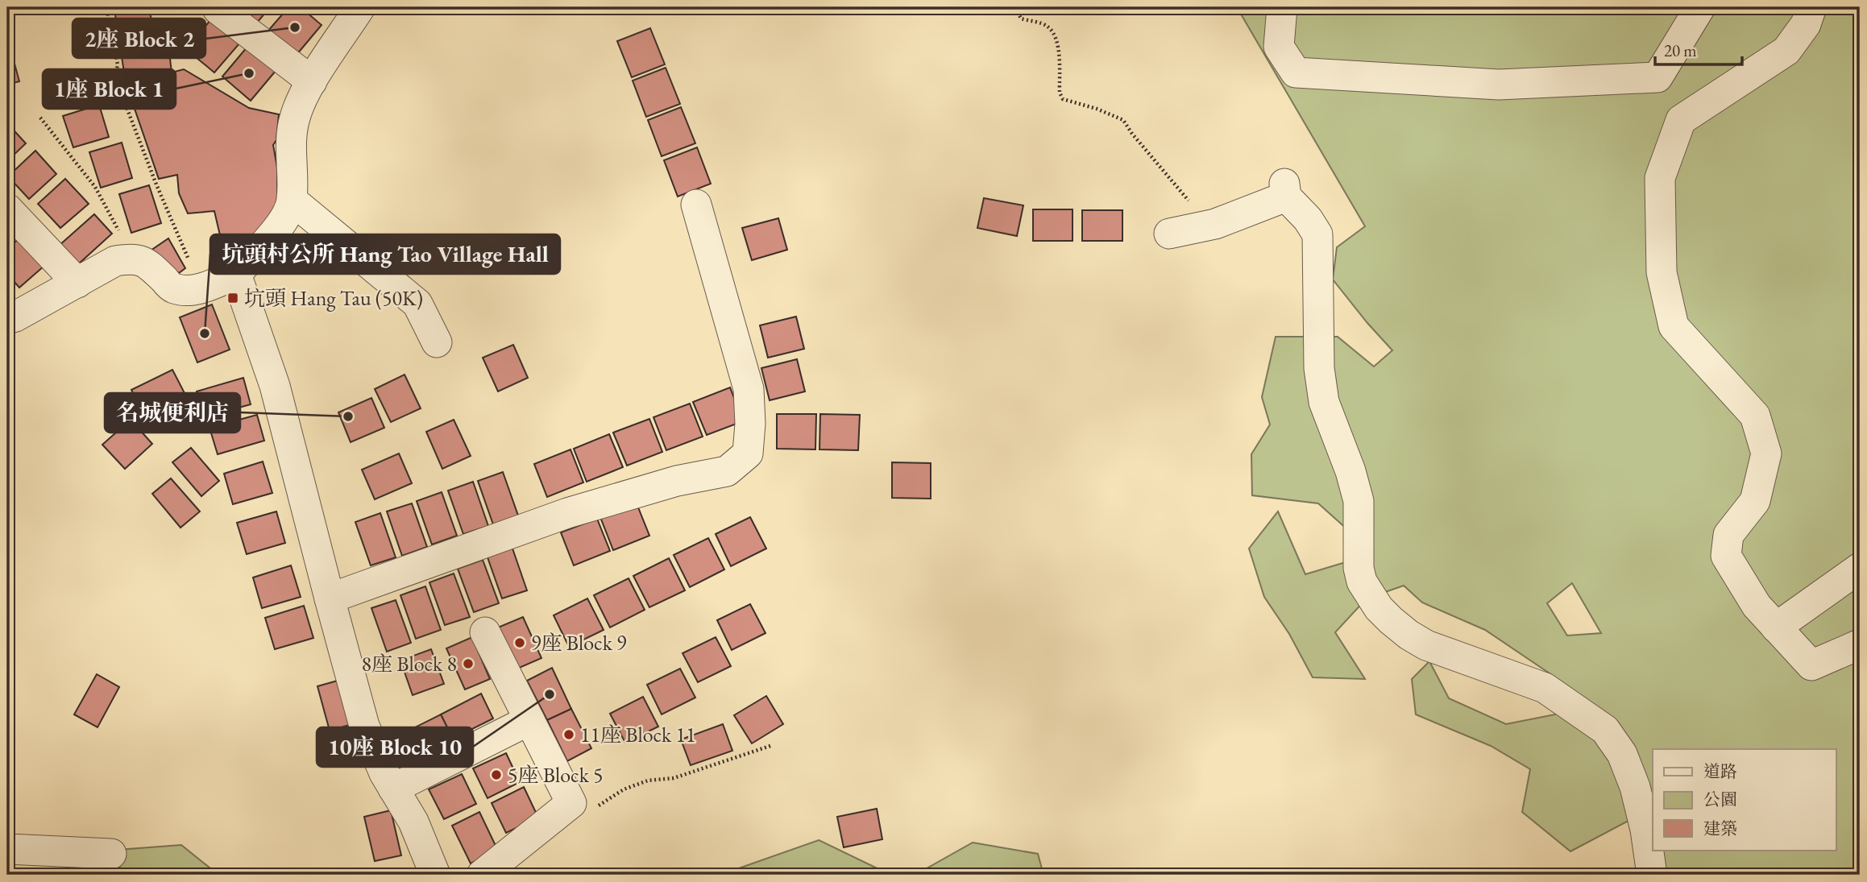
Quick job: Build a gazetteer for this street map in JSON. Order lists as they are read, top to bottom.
{
  "places": {
    "other": [
      "2座 Block 2",
      "1座 Block 1",
      "坑頭村公所 Hang Tao Village Hall",
      "名城便利店",
      "9座 Block 9",
      "8座 Block 8",
      "10座 Block 10",
      "11座 Block 11",
      "5座 Block 5"
    ],
    "transit": ["坑頭 Hang Tau (50K)"]
  },
  "legend": ["道路", "公園", "建築"],
  "scale_bar": "20 m"
}
